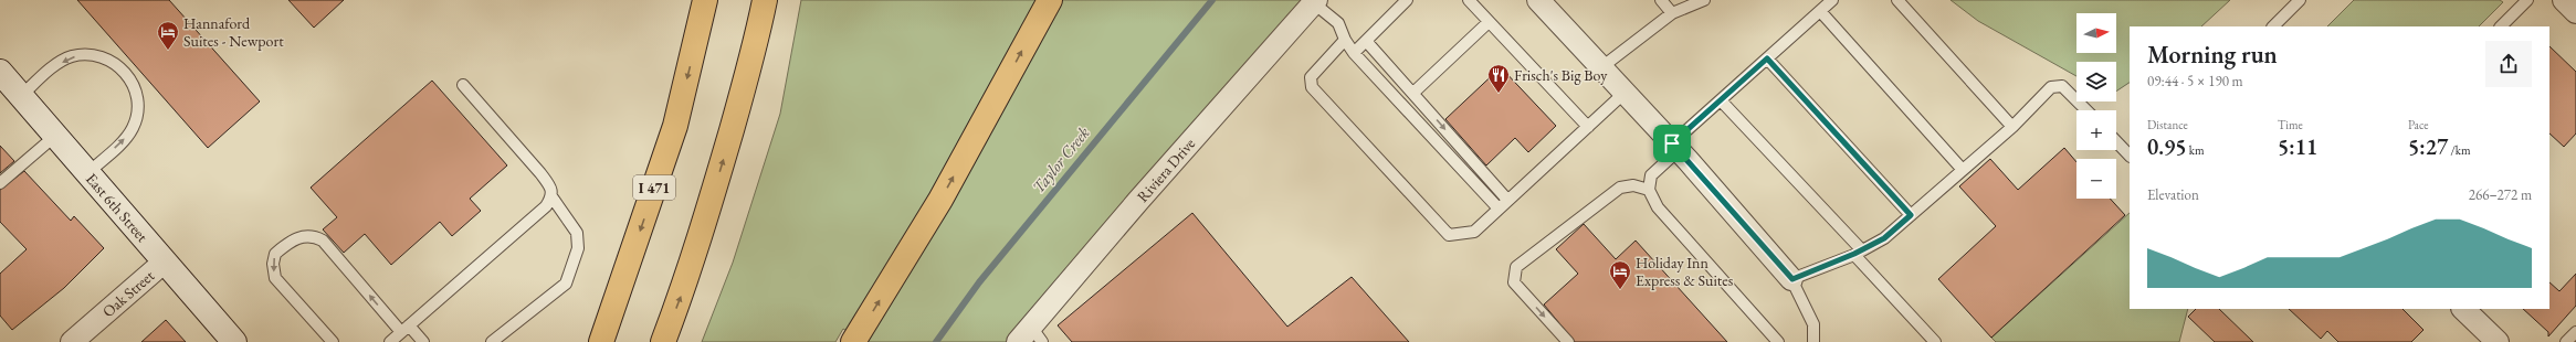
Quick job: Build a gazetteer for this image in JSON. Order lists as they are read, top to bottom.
{
  "streets": {
    "highway": ["I 471"],
    "street": ["Riviera Drive", "East 6th Street", "Oak Street"]
  },
  "crossings": [
    ["East 6th Street", "Oak Street"]
  ],
  "water": ["Taylor Creek"],
  "places": {
    "hotel": ["Hannaford Suites - Newport", "Holiday Inn Express & Suites"],
    "restaurant": ["Frisch's Big Boy"]
  },
  "north": "right",
  "page": {
    "map_buttons": ["+", "−"],
    "heading": ["Morning run", "09:44 · 5 × 190 m"],
    "stats": [
      ["Distance", "0.95 km"],
      ["Time", "5:11"],
      ["Pace", "5:27 /km"]
    ],
    "chart": ["Elevation", "266–272 m"]
  }
}
